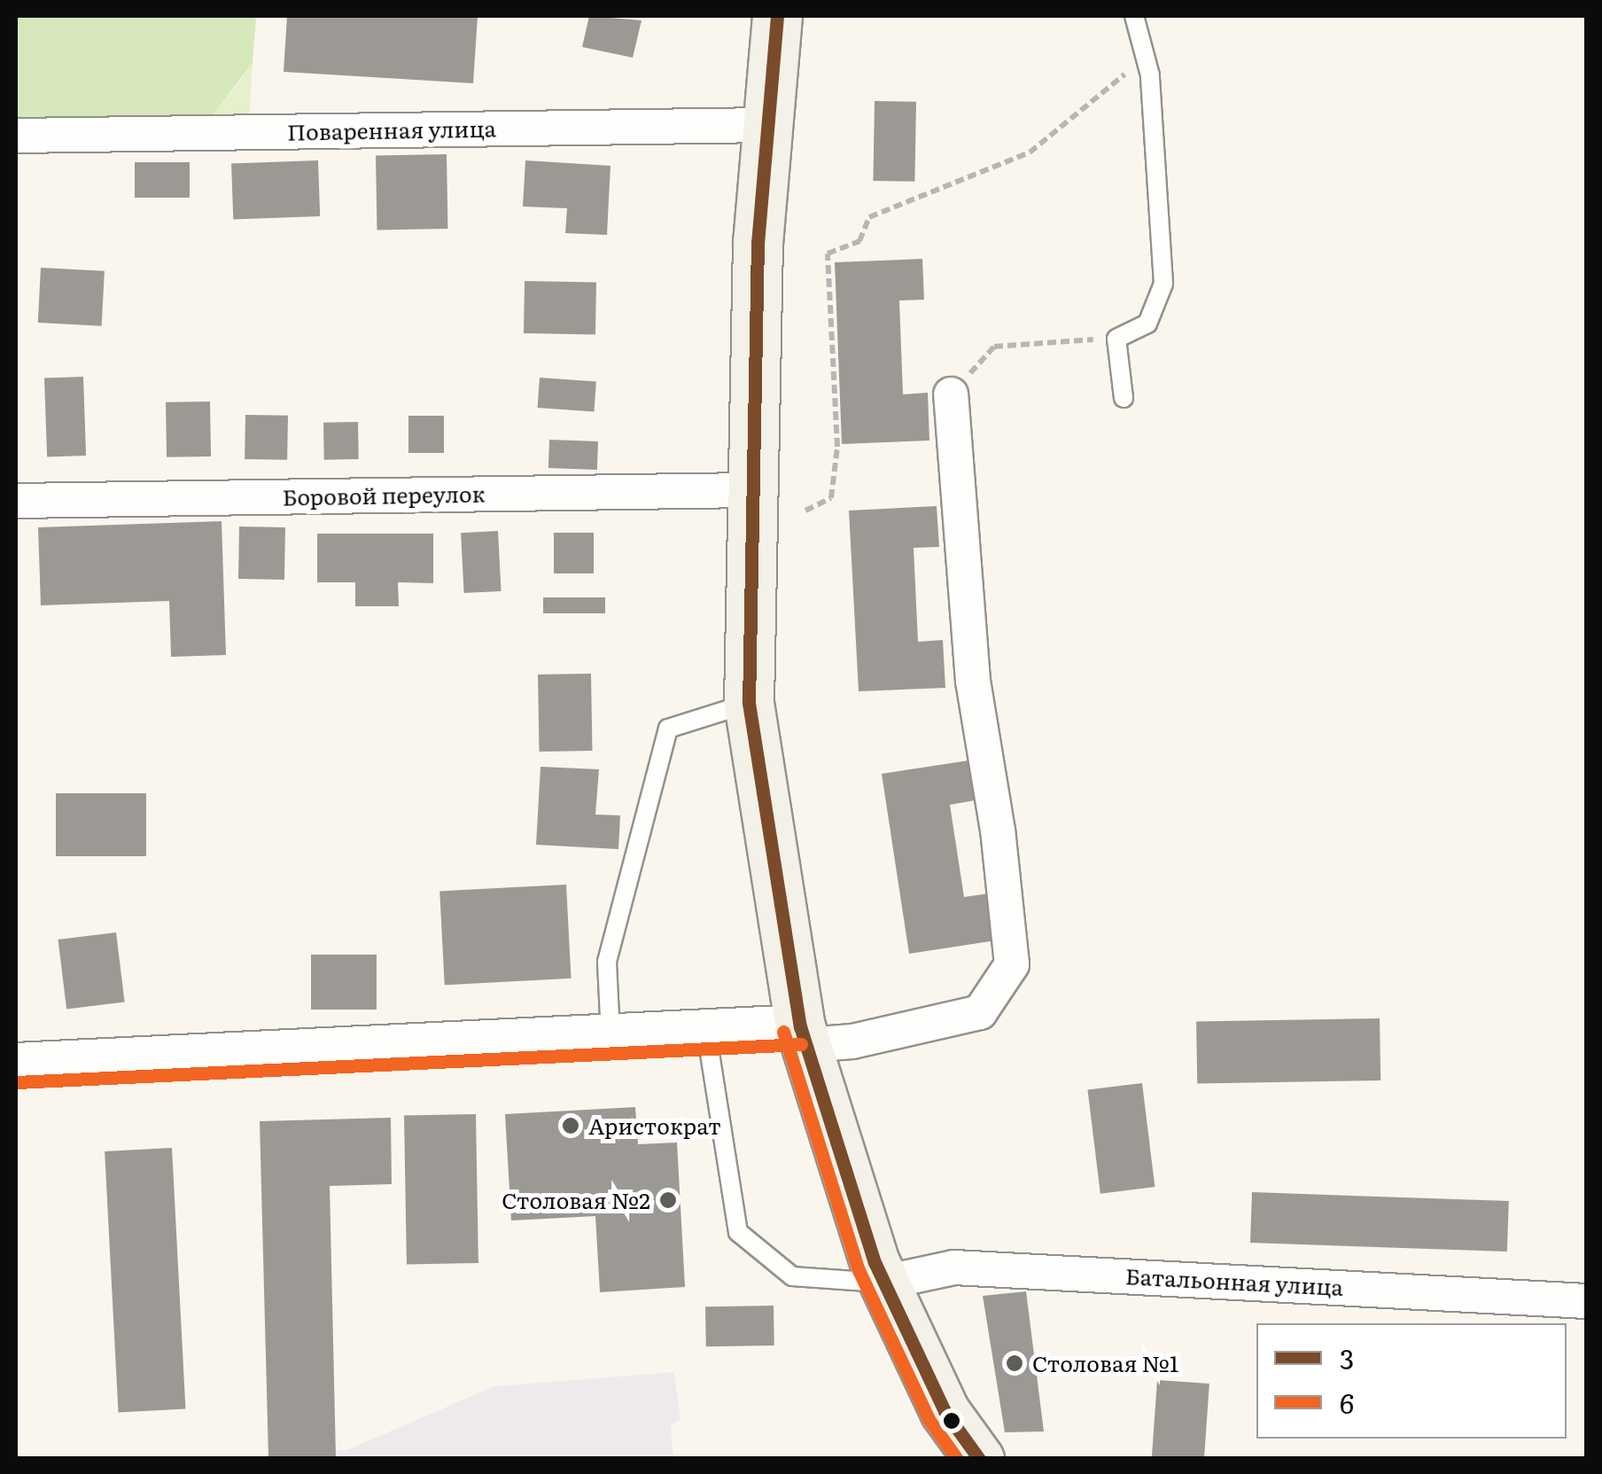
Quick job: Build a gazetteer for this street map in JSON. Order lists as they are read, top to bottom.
{
  "streets": {
    "street": ["Поваренная улица", "Боровой переулок", "Батальонная улица"]
  },
  "places": ["Аристократ", "Столовая №2", "Столовая №1"],
  "lines": ["transit line 3", "transit line 6"],
  "legend": ["3", "6"]
}
